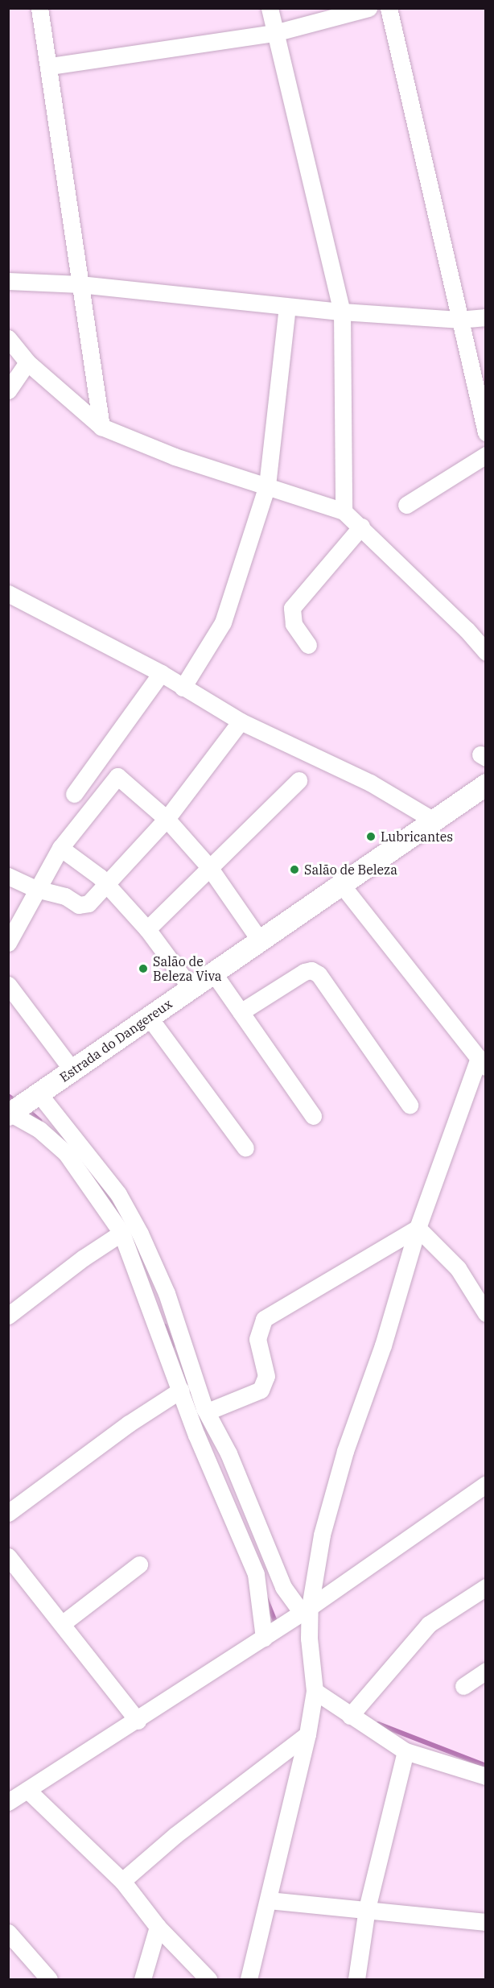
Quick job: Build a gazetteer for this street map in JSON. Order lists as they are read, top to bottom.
{
  "streets": {
    "main road": ["Estrada do Dangereux"]
  },
  "places": ["Lubricantes", "Salão de Beleza", "Salão de Beleza Viva"]
}
